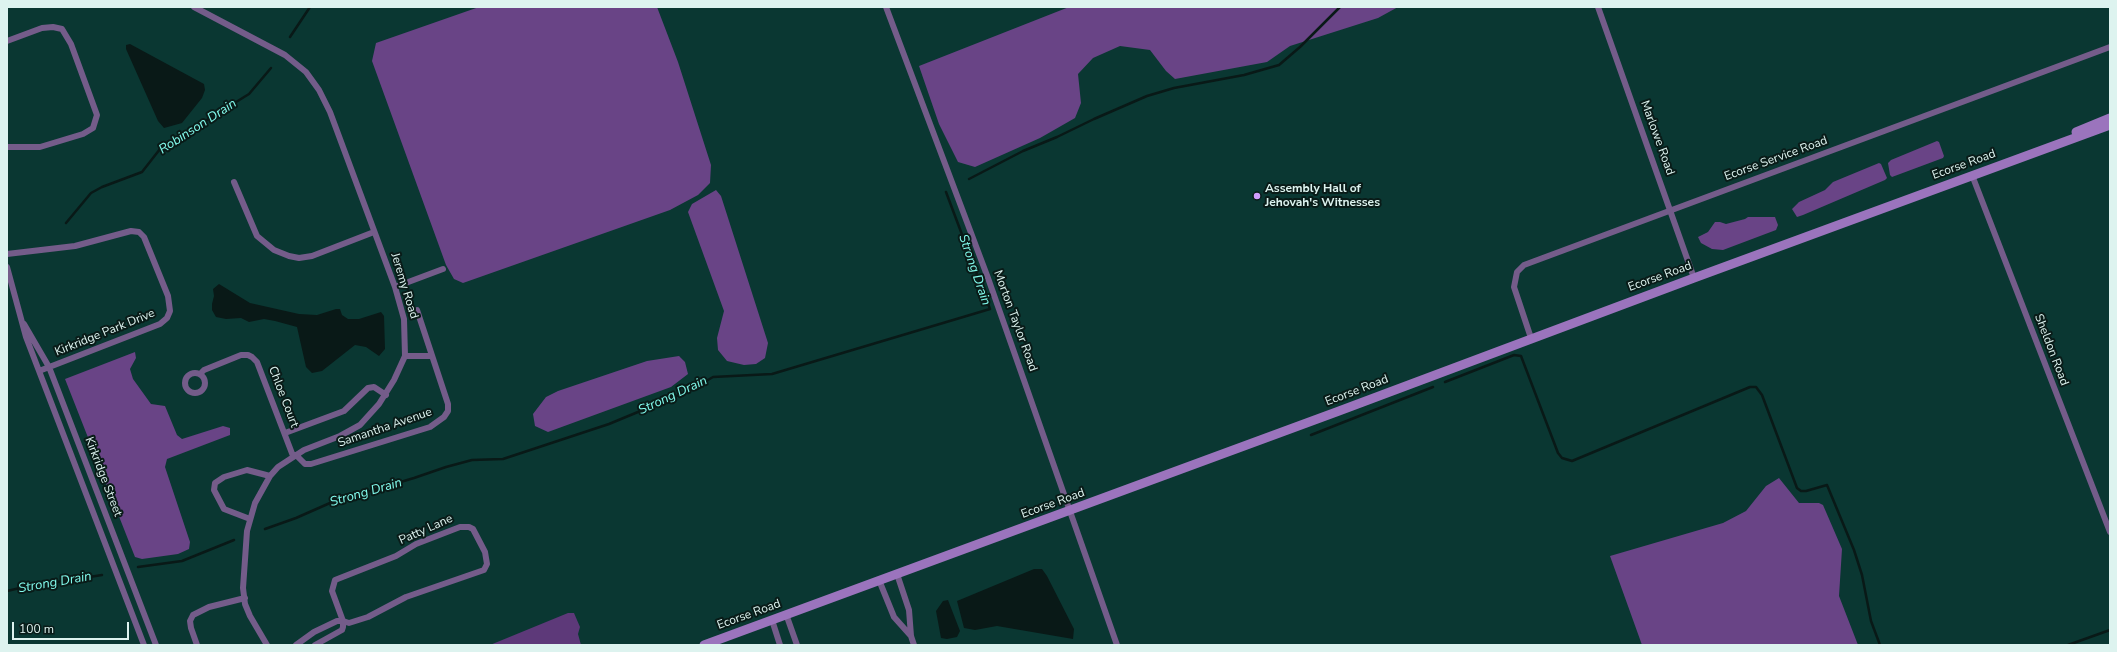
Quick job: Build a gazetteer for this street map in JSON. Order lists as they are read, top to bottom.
{
  "streets": {
    "main road": ["Ecorse Road"],
    "street": [
      "Marlowe Road",
      "Ecorse Service Road",
      "Jeremy Road",
      "Morton Taylor Road",
      "Kirkridge Park Drive",
      "Sheldon Road",
      "Chloe Court",
      "Samantha Avenue",
      "Kirkridge Street",
      "Patty Lane"
    ]
  },
  "crossings": [
    ["Marlowe Road", "Ecorse Service Road"],
    ["Marlowe Road", "Ecorse Road"],
    ["Ecorse Service Road", "Ecorse Road"],
    ["Ecorse Road", "Morton Taylor Road"],
    ["Ecorse Road", "Sheldon Road"],
    ["Jeremy Road", "Chloe Court"],
    ["Jeremy Road", "Samantha Avenue"],
    ["Kirkridge Park Drive", "Kirkridge Street"],
    ["Chloe Court", "Samantha Avenue"]
  ],
  "water": ["Robinson Drain", "Strong Drain"],
  "places": ["Assembly Hall of Jehovah's Witnesses"],
  "scale_bar": "100 m"
}
